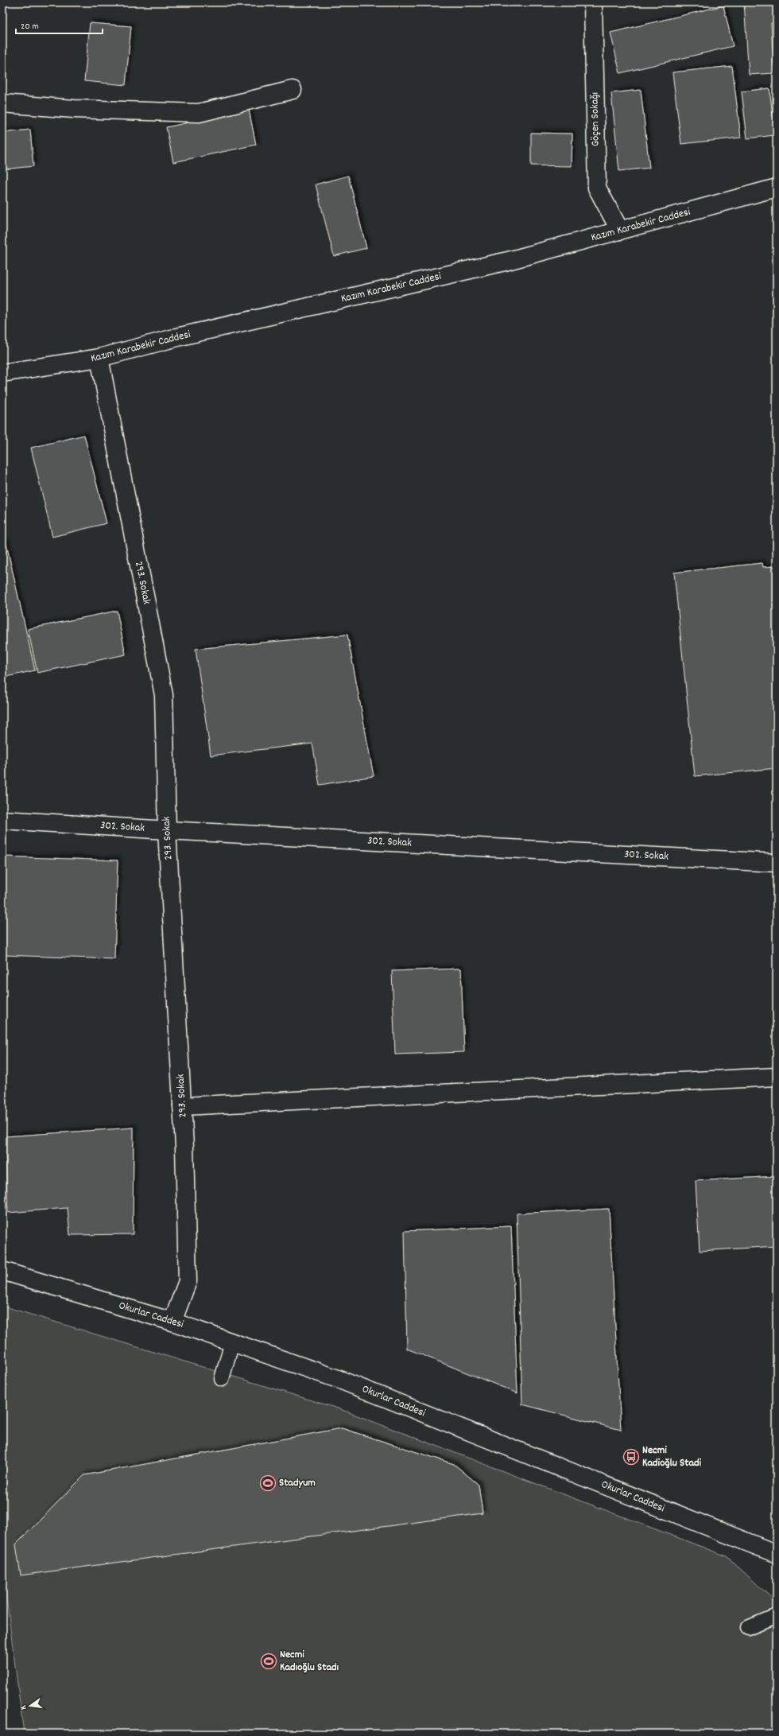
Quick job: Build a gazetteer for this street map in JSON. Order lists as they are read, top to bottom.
{
  "streets": {
    "street": [
      "Göçen Sokağı",
      "Kazım Karabekir Caddesi",
      "293. Sokak",
      "302. Sokak",
      "Okurlar Caddesi"
    ]
  },
  "crossings": [
    ["Göçen Sokağı", "Kazım Karabekir Caddesi"],
    ["Kazım Karabekir Caddesi", "293. Sokak"],
    ["293. Sokak", "302. Sokak"],
    ["293. Sokak", "Okurlar Caddesi"]
  ],
  "places": {
    "bus stop": ["Necmi Kadioğlu Stadi"],
    "sports": ["Stadyum", "Necmi Kadıoğlu Stadı"]
  },
  "scale_bar": "20 m",
  "north": "left"
}
